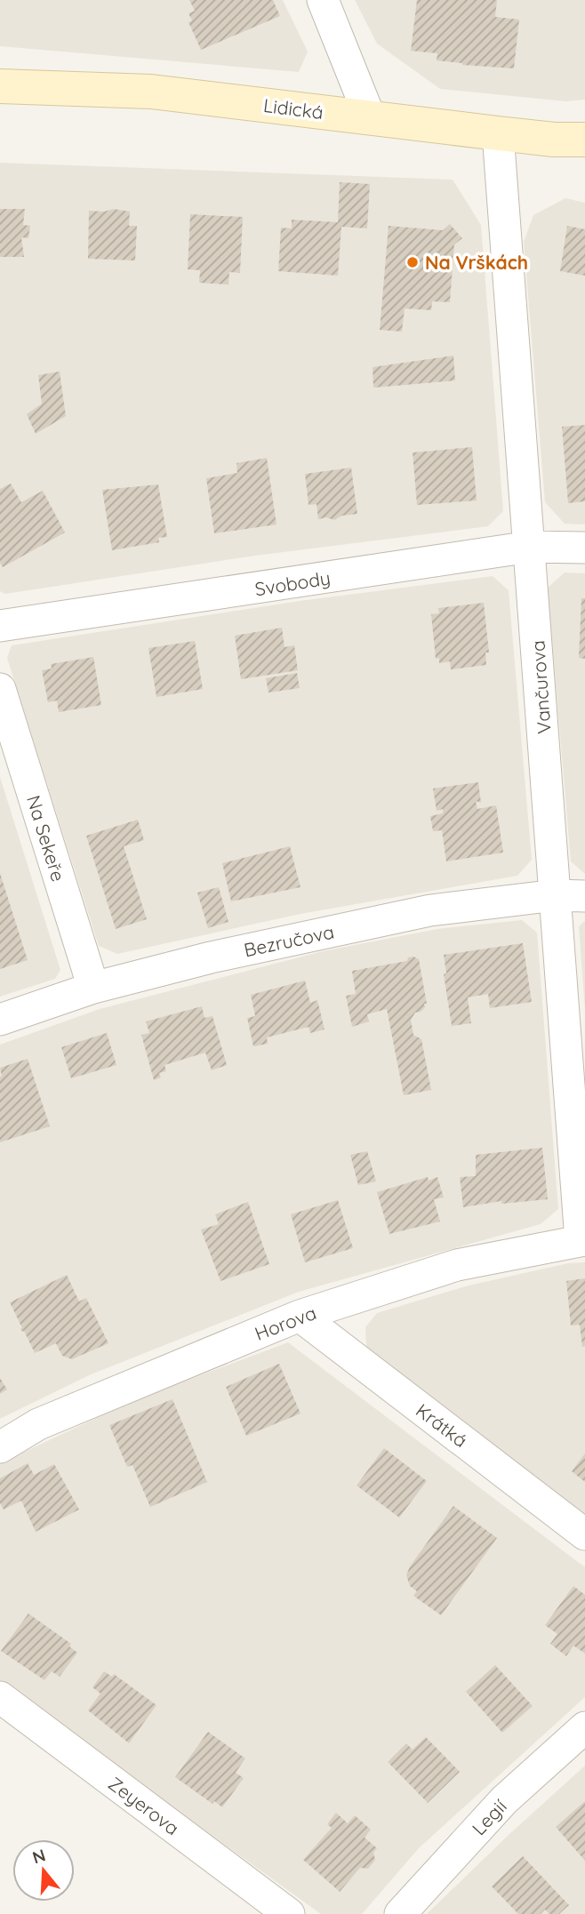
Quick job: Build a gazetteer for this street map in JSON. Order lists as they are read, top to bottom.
{
  "streets": {
    "street": [
      "Lidická",
      "Svobody",
      "Vančurova",
      "Na Sekeře",
      "Bezručova",
      "Horova",
      "Krátká",
      "Zeyerova",
      "Legií"
    ]
  },
  "crossings": [
    ["Lidická", "Vančurova"],
    ["Svobody", "Vančurova"],
    ["Vančurova", "Bezručova"],
    ["Vančurova", "Horova"],
    ["Na Sekeře", "Bezručova"],
    ["Horova", "Krátká"]
  ],
  "places": ["Na Vrškách"],
  "north": "top"
}
